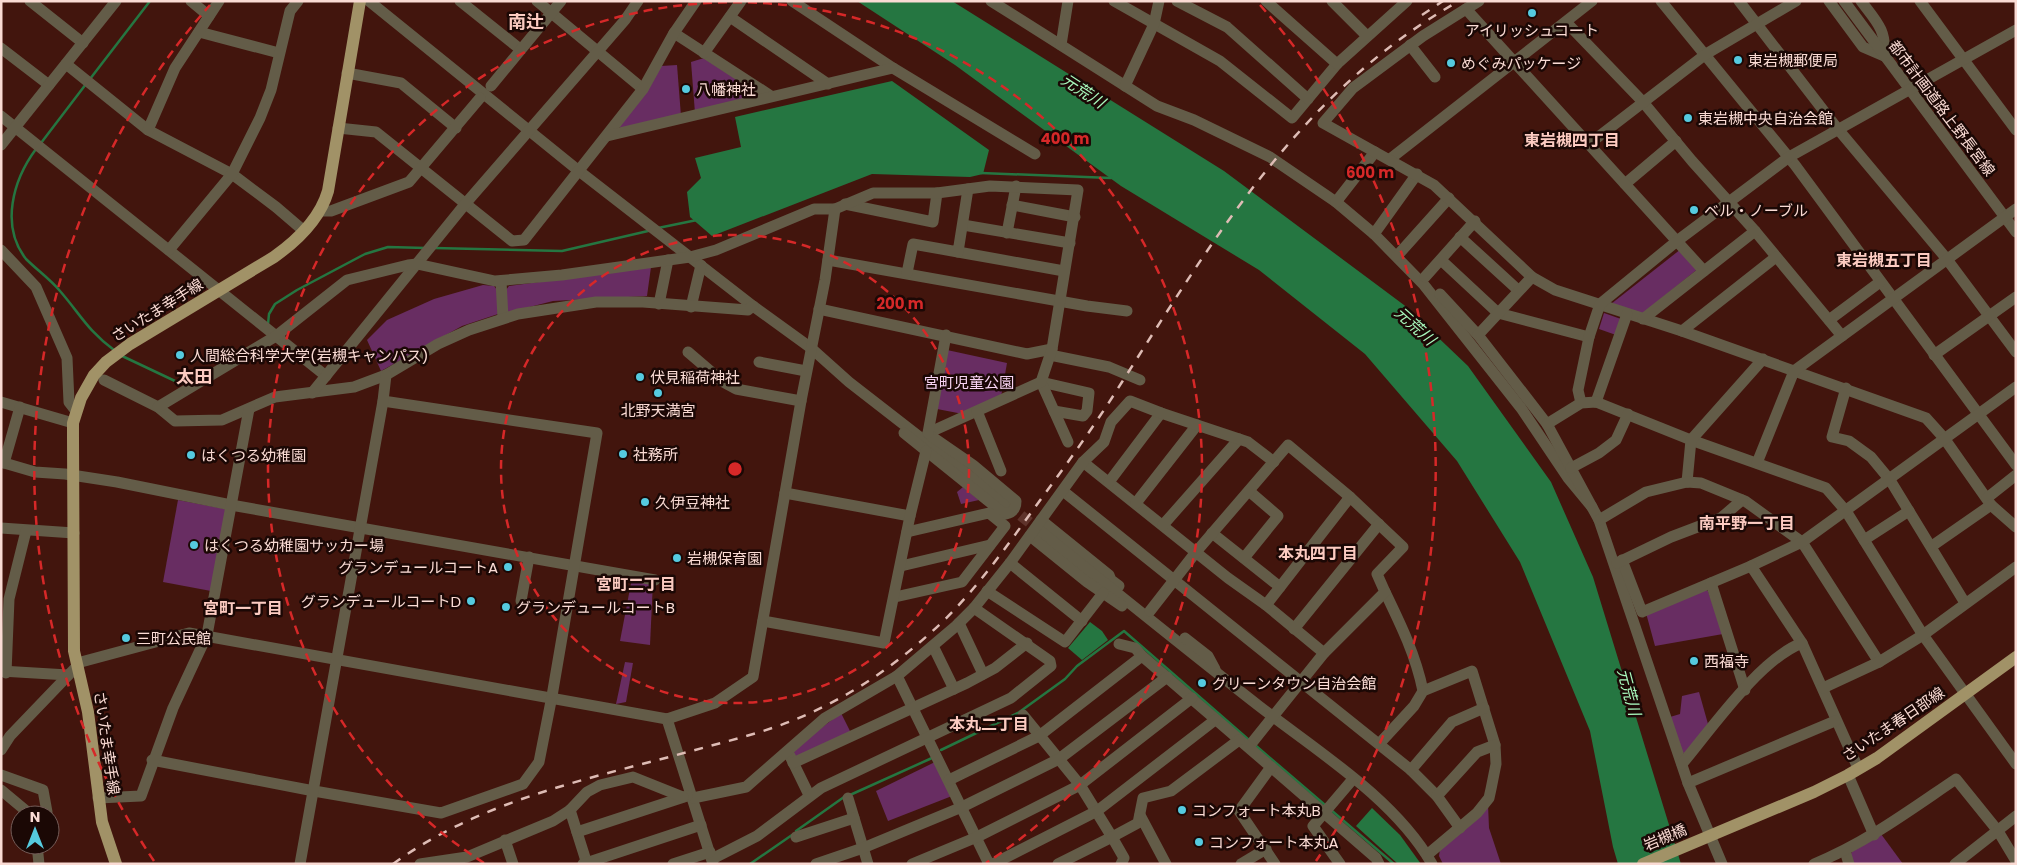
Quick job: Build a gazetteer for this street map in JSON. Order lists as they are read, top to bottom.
{
  "streets": {
    "main road": ["さいたま幸手線", "さいたま春日部線", "岩槻橋"],
    "street": ["都市計画道路上野長宮線"]
  },
  "crossings": [
    ["さいたま春日部線", "岩槻橋"]
  ],
  "districts": [
    "南辻",
    "東岩槻四丁目",
    "東岩槻五丁目",
    "太田",
    "南平野一丁目",
    "本丸四丁目",
    "宮町二丁目",
    "宮町一丁目",
    "本丸二丁目"
  ],
  "water": ["元荒川"],
  "parks": ["宮町児童公園"],
  "places": [
    "アイリッシュコート",
    "東岩槻郵便局",
    "めぐみパッケージ",
    "八幡神社",
    "東岩槻中央自治会館",
    "ベル・ノーブル",
    "人間総合科学大学(岩槻キャンパス)",
    "伏見稲荷神社",
    "北野天満宮",
    "社務所",
    "はくつる幼稚園",
    "久伊豆神社",
    "はくつる幼稚園サッカー場",
    "岩槻保育園",
    "グランデュールコートA",
    "グランデュールコートD",
    "グランデュールコートB",
    "三町公民館",
    "西福寺",
    "グリーンタウン自治会館",
    "コンフォート本丸B",
    "コンフォート本丸A"
  ],
  "north": "top",
  "rings": ["400 m", "600 m", "200 m"]
}
